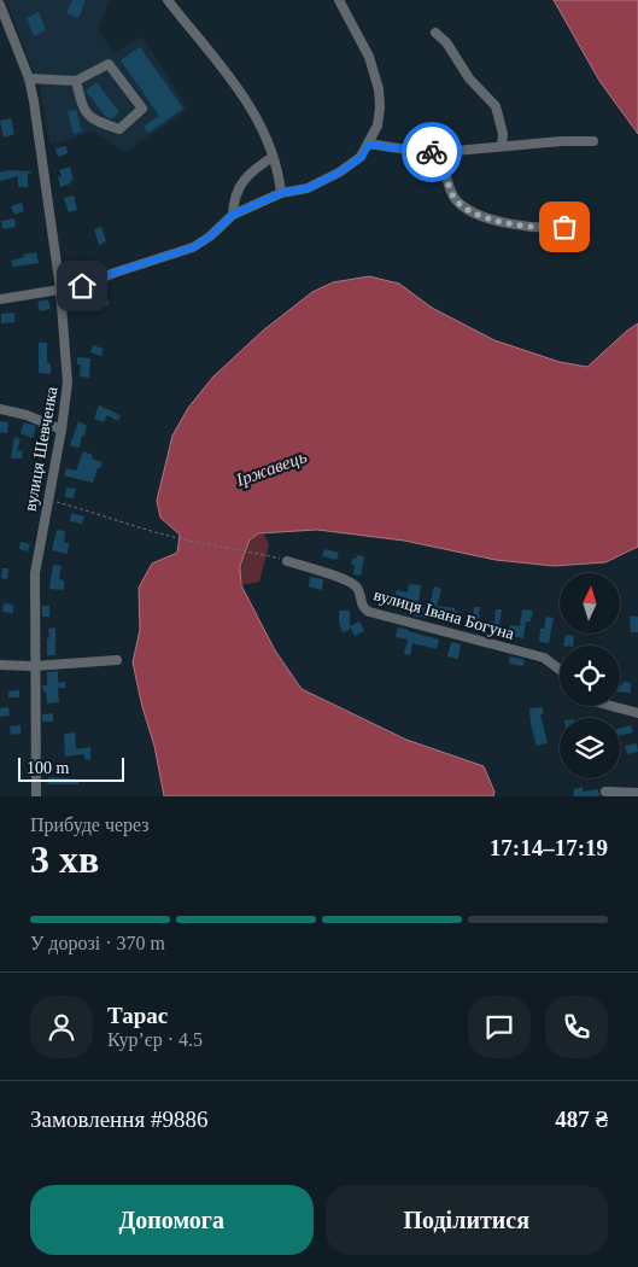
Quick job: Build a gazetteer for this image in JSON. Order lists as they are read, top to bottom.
{
  "streets": {
    "street": ["вулиця Шевченка", "вулиця Івана Богуна"]
  },
  "water": ["Іржавець"],
  "scale_bar": "100 m",
  "north": "top",
  "page": {
    "scale": "100 m",
    "heading": ["3 хв", "Прибуде через", "17:14–17:19"],
    "panel": [
      "Тарас",
      "Кур’єр · 4.5",
      "Замовлення #9886",
      "487 ₴"
    ],
    "bar": "У дорозі · 370 m",
    "buttons": ["Допомога", "Поділитися"]
  }
}
